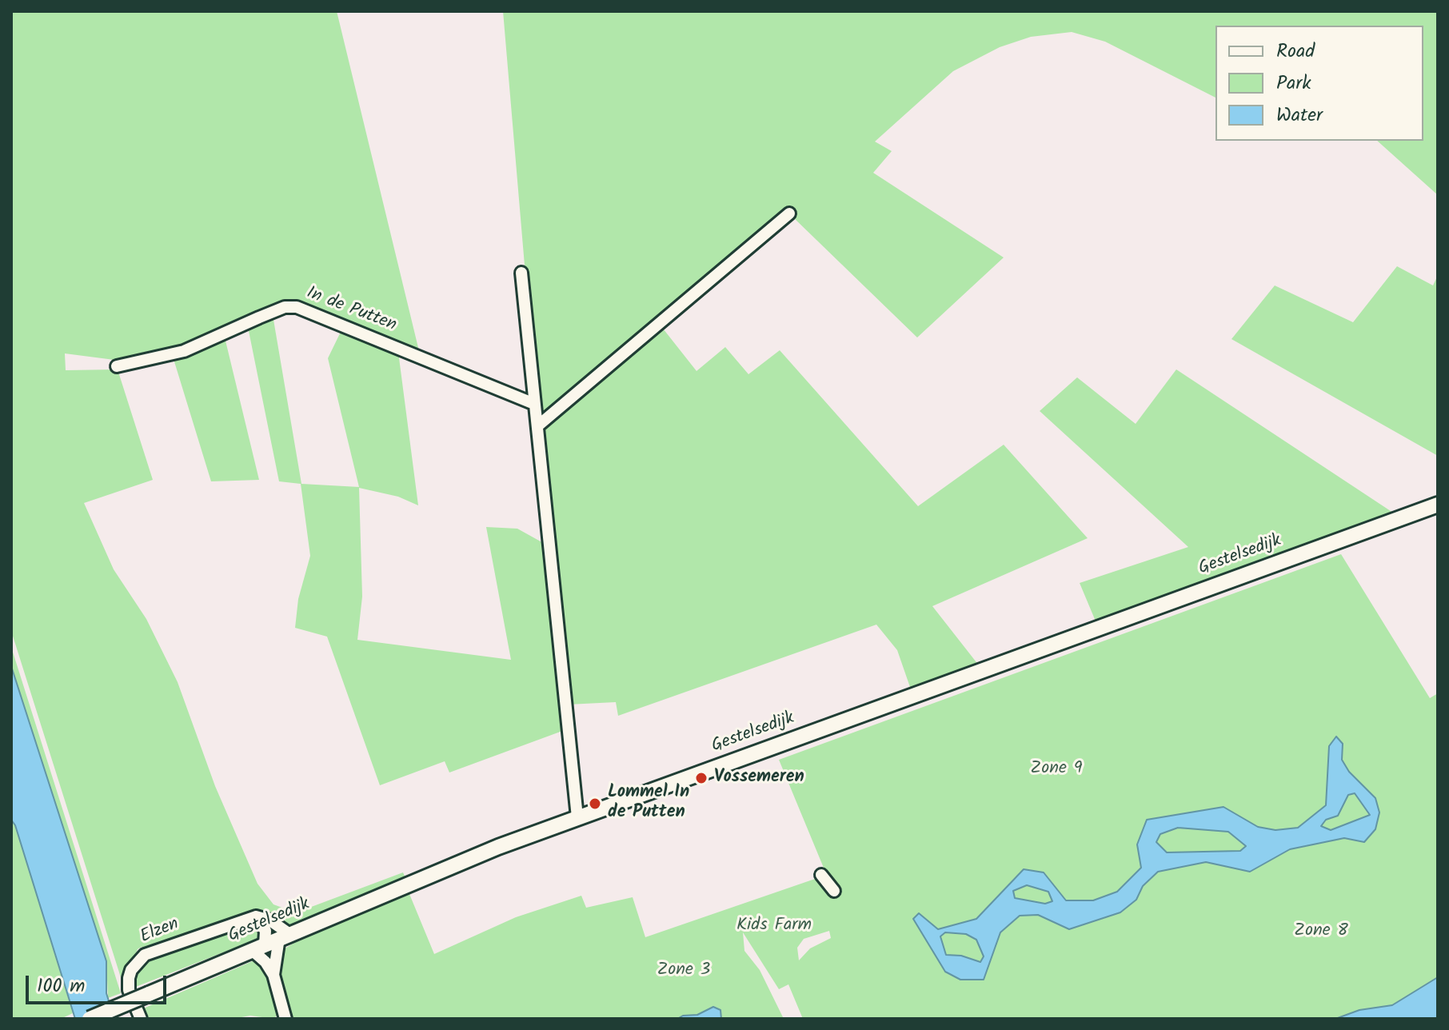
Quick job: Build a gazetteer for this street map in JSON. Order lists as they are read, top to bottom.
{
  "streets": {
    "main road": ["Gestelsedijk"],
    "street": ["In de Putten", "Elzen"]
  },
  "parks": [
    "Zone 9",
    "Kids Farm",
    "Zone 8",
    "Zone 3"
  ],
  "places": ["Vossemeren", "Lommel In de Putten"],
  "legend": ["Road", "Park", "Water"],
  "scale_bar": "100 m"
}
